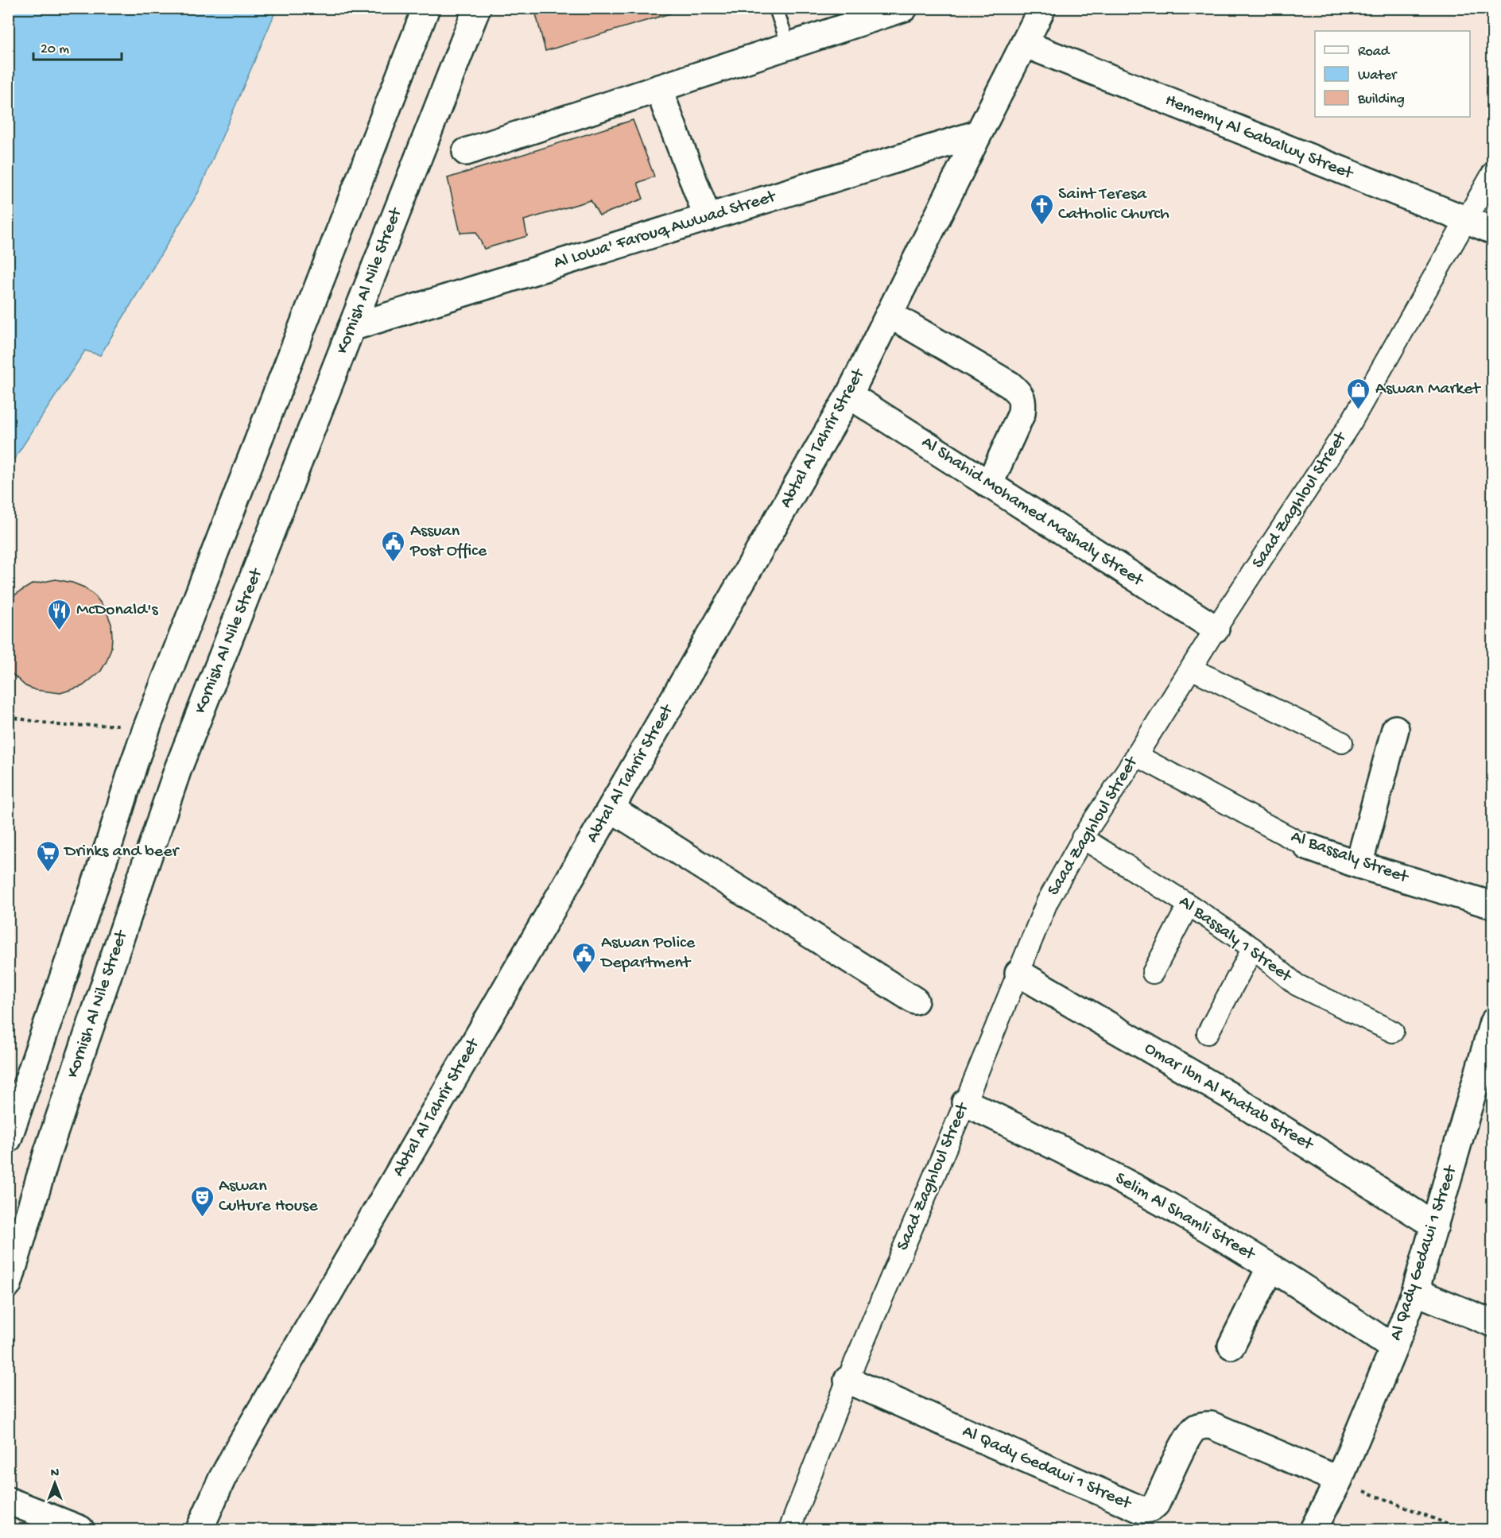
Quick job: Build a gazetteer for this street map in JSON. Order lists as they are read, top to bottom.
{
  "streets": {
    "street": [
      "Hememy Al Gabalwy Street",
      "Al Lowa' Farouq Awwad Street",
      "Kornish Al Nile Street",
      "Abtal Al Tahrir Street",
      "Saad Zaghloul Street",
      "Al Shahid Mohamed Mashaly Street",
      "Al Bassaly Street",
      "Al Bassaly 1 Street",
      "Omar Ibn Al Khatab Street",
      "Selim Al Shamli Street",
      "Al Qady Gedawi 1 Street"
    ]
  },
  "crossings": [
    ["Hememy Al Gabalwy Street", "Abtal Al Tahrir Street"],
    ["Hememy Al Gabalwy Street", "Saad Zaghloul Street"],
    ["Al Lowa' Farouq Awwad Street", "Kornish Al Nile Street"],
    ["Al Lowa' Farouq Awwad Street", "Abtal Al Tahrir Street"],
    ["Abtal Al Tahrir Street", "Al Shahid Mohamed Mashaly Street"],
    ["Saad Zaghloul Street", "Al Shahid Mohamed Mashaly Street"],
    ["Saad Zaghloul Street", "Al Bassaly Street"],
    ["Saad Zaghloul Street", "Al Bassaly 1 Street"],
    ["Saad Zaghloul Street", "Omar Ibn Al Khatab Street"],
    ["Saad Zaghloul Street", "Selim Al Shamli Street"],
    ["Saad Zaghloul Street", "Al Qady Gedawi 1 Street"],
    ["Omar Ibn Al Khatab Street", "Al Qady Gedawi 1 Street"],
    ["Selim Al Shamli Street", "Al Qady Gedawi 1 Street"]
  ],
  "places": {
    "church": ["Saint Teresa Catholic Church"],
    "shop": ["Aswan Market"],
    "public building": ["Assuan Post Office", "Aswan Police Department"],
    "restaurant": ["McDonald's"],
    "supermarket": ["Drinks and beer"],
    "theatre": ["Aswan Culture House"]
  },
  "legend": ["Road", "Water", "Building"],
  "scale_bar": "20 m",
  "north": "top"
}
